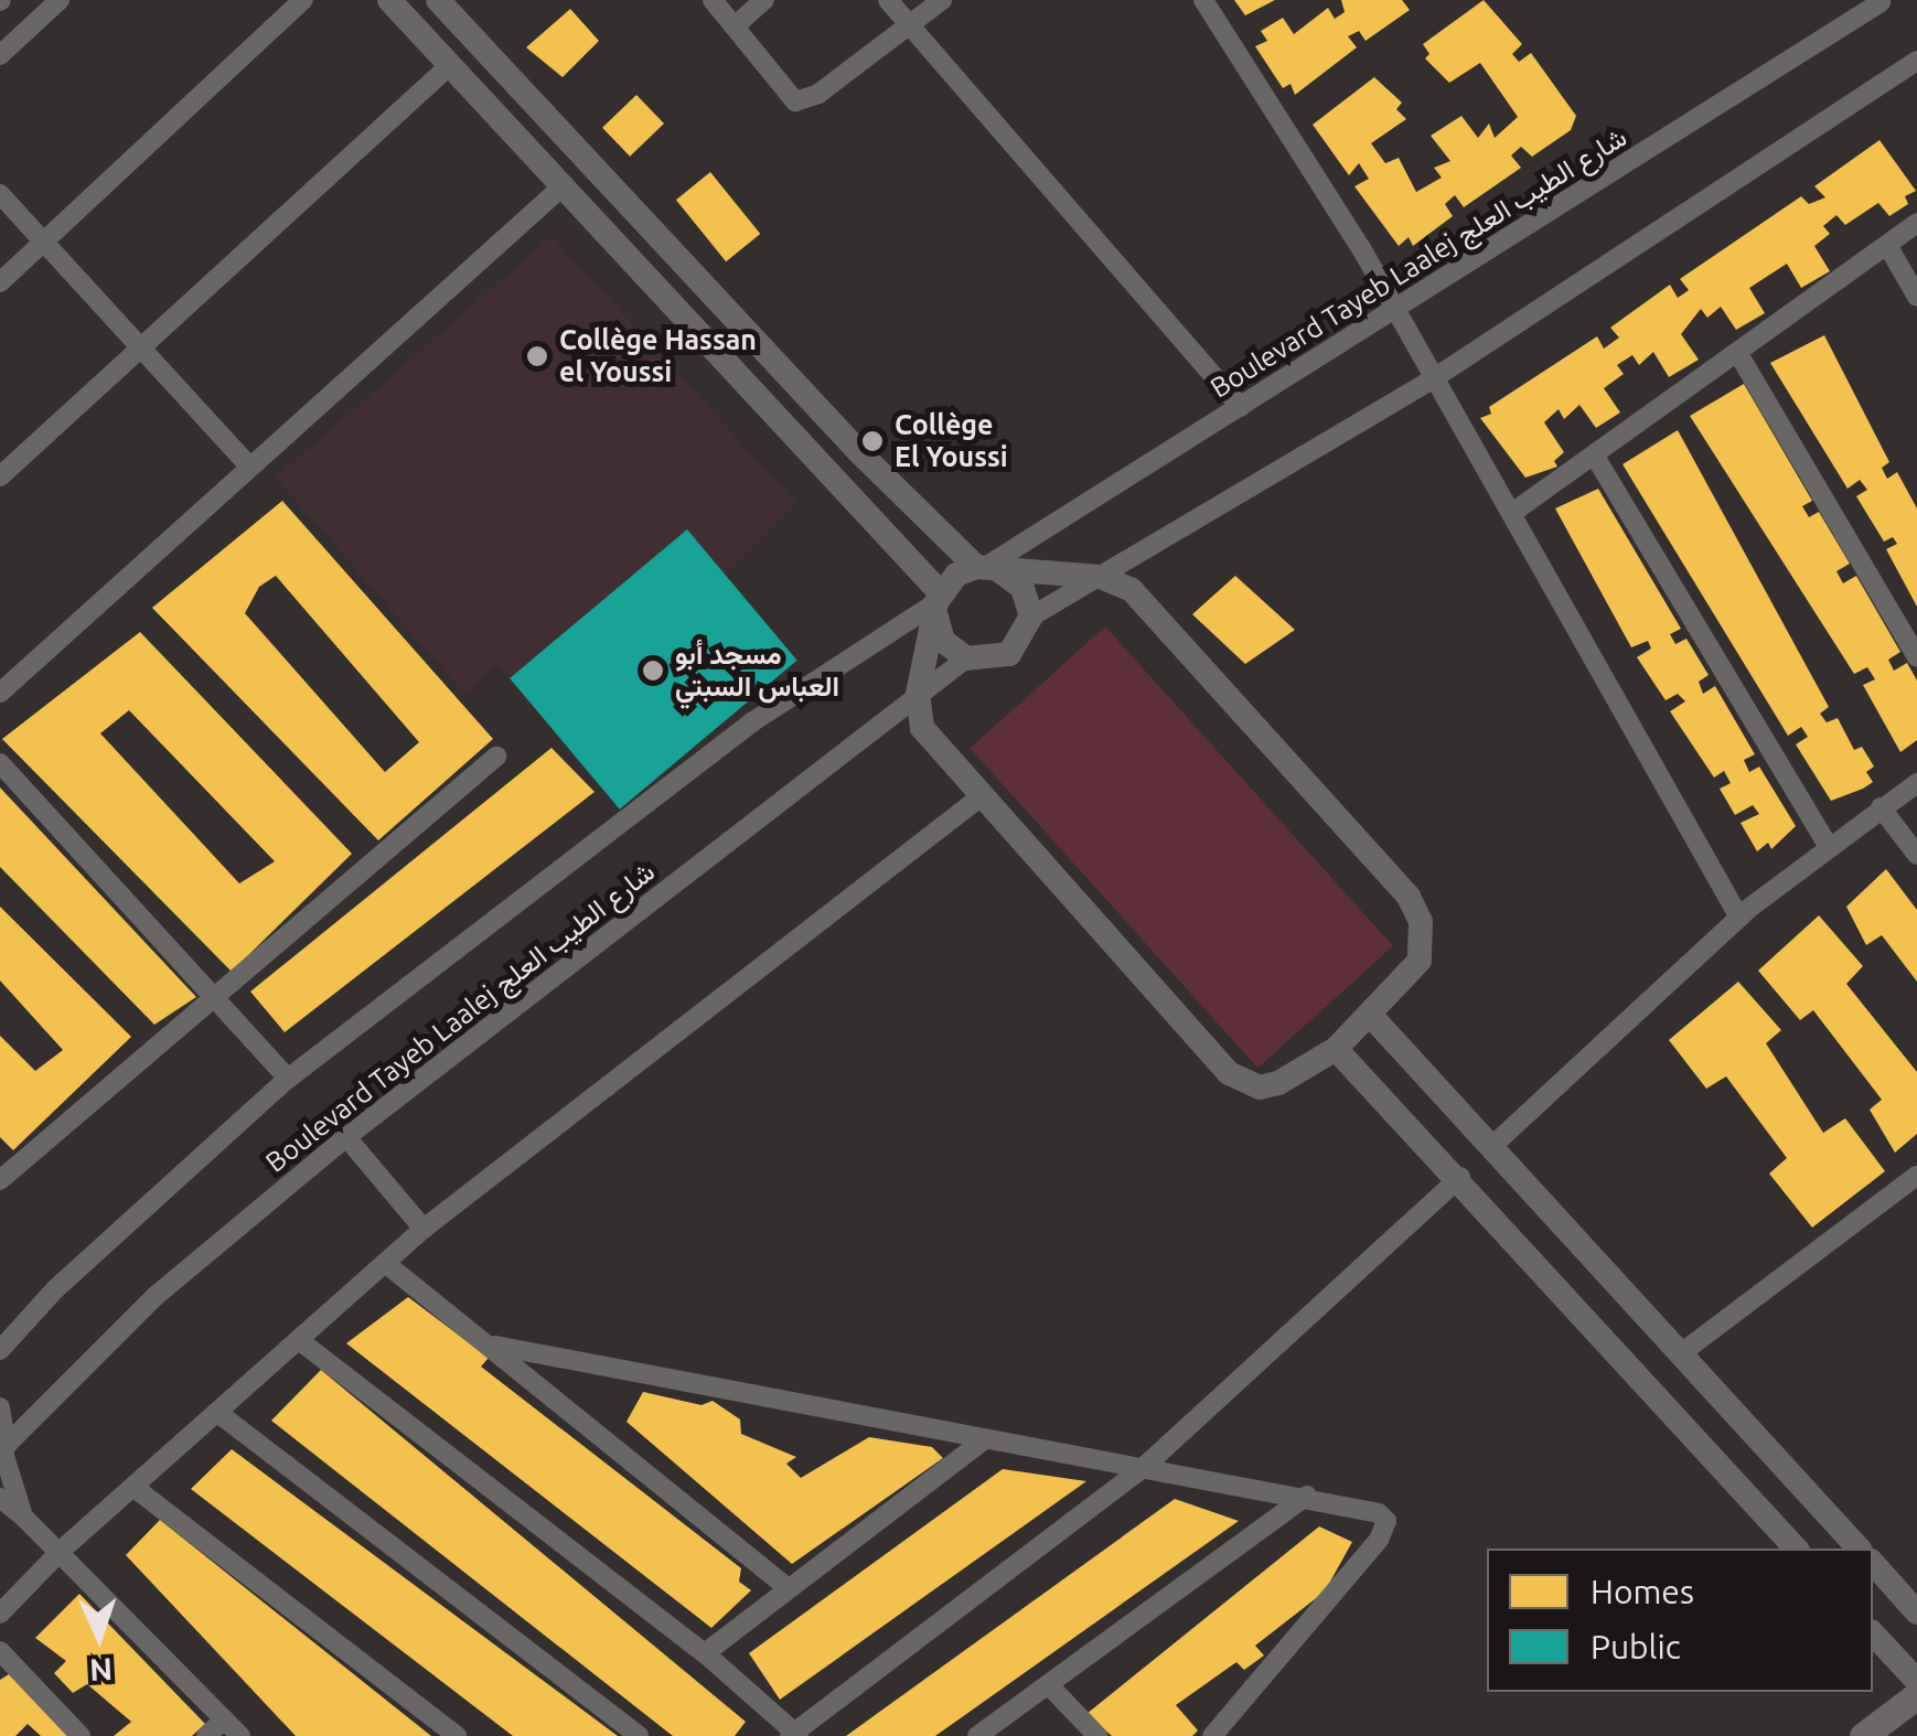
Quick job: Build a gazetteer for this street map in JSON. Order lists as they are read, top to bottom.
{
  "streets": {
    "street": ["Boulevard Tayeb Laalej شارع الطيب العلج"]
  },
  "places": ["Collège Hassan el Youssi", "Collège El Youssi", "مسجد أبو العباس السبتي"],
  "legend": ["Homes", "Public"],
  "north": "bottom"
}
